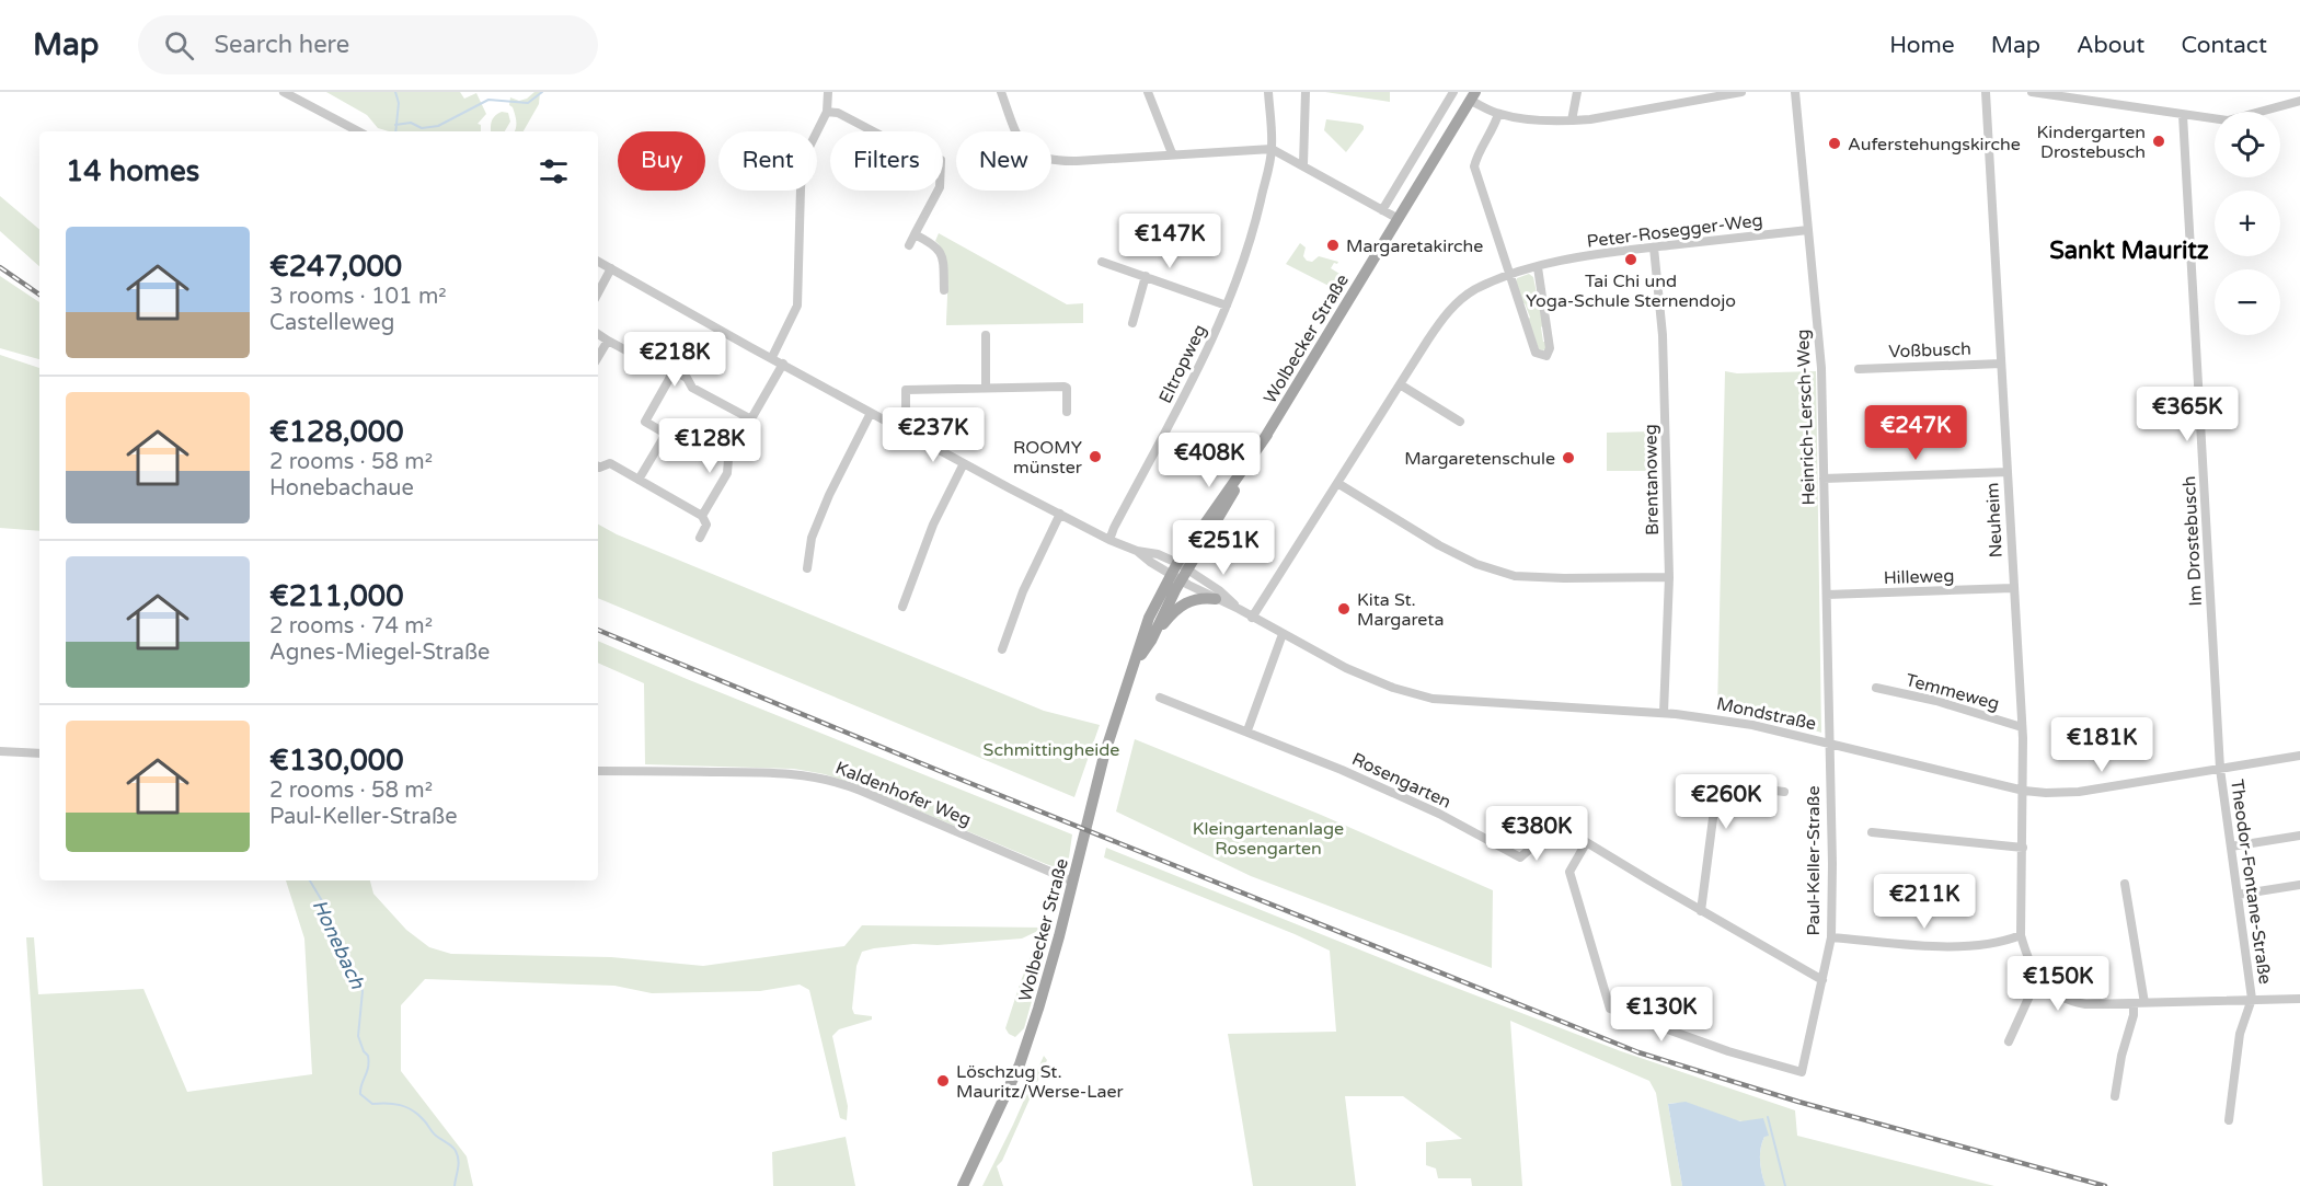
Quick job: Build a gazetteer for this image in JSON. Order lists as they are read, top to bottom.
{
  "streets": {
    "main road": ["Wolbecker Straße"],
    "street": [
      "Peter-Rosegger-Weg",
      "Voßbusch",
      "Eltropweg",
      "Heinrich-Lersch-Weg",
      "Brentanoweg",
      "Neuheim",
      "Im Drostebusch",
      "Hilleweg",
      "Temmeweg",
      "Mondstraße",
      "Rosengarten",
      "Kaldenhofer Weg",
      "Paul-Keller-Straße",
      "Theodor-Fontane-Straße"
    ]
  },
  "crossings": [
    ["Peter-Rosegger-Weg", "Heinrich-Lersch-Weg"],
    ["Peter-Rosegger-Weg", "Brentanoweg"],
    ["Peter-Rosegger-Weg", "Mondstraße"],
    ["Wolbecker Straße", "Mondstraße"],
    ["Wolbecker Straße", "Kaldenhofer Weg"],
    ["Voßbusch", "Neuheim"],
    ["Heinrich-Lersch-Weg", "Hilleweg"],
    ["Heinrich-Lersch-Weg", "Mondstraße"],
    ["Heinrich-Lersch-Weg", "Paul-Keller-Straße"],
    ["Brentanoweg", "Mondstraße"],
    ["Neuheim", "Hilleweg"],
    ["Neuheim", "Temmeweg"],
    ["Neuheim", "Mondstraße"],
    ["Im Drostebusch", "Mondstraße"],
    ["Im Drostebusch", "Theodor-Fontane-Straße"],
    ["Mondstraße", "Paul-Keller-Straße"],
    ["Mondstraße", "Theodor-Fontane-Straße"],
    ["Rosengarten", "Paul-Keller-Straße"]
  ],
  "districts": ["Sankt Mauritz"],
  "water": ["Honebach"],
  "parks": ["Schmittingheide", "Kleingartenanlage Rosengarten"],
  "places": [
    "Kindergarten Drostebusch",
    "Auferstehungskirche",
    "Margaretakirche",
    "Tai Chi und Yoga-Schule Sternendojo",
    "ROOMY münster",
    "Margaretenschule",
    "Kita St. Margareta",
    "Löschzug St. Mauritz/Werse-Laer"
  ],
  "page": {
    "header": "Map",
    "search": "Search here",
    "nav": [
      "Home",
      "Map",
      "About",
      "Contact"
    ],
    "map_buttons": ["+", "−"],
    "chip": [
      "Buy",
      "Rent",
      "Filters",
      "New"
    ],
    "heading": "14 homes",
    "list": [
      {
        "name": "€247,000",
        "note": "3 rooms · 101 m² · Castelleweg"
      },
      {
        "name": "€128,000",
        "note": "2 rooms · 58 m² · Honebachaue"
      },
      {
        "name": "€211,000",
        "note": "2 rooms · 74 m² · Agnes-Miegel-Straße"
      },
      {
        "name": "€130,000",
        "note": "2 rooms · 58 m² · Paul-Keller-Straße"
      }
    ],
    "price": [
      "€147K",
      "€218K",
      "€365K",
      "€247K",
      "€237K",
      "€128K",
      "€408K",
      "€251K",
      "€181K",
      "€260K",
      "€380K",
      "€211K",
      "€150K",
      "€130K"
    ]
  }
}
